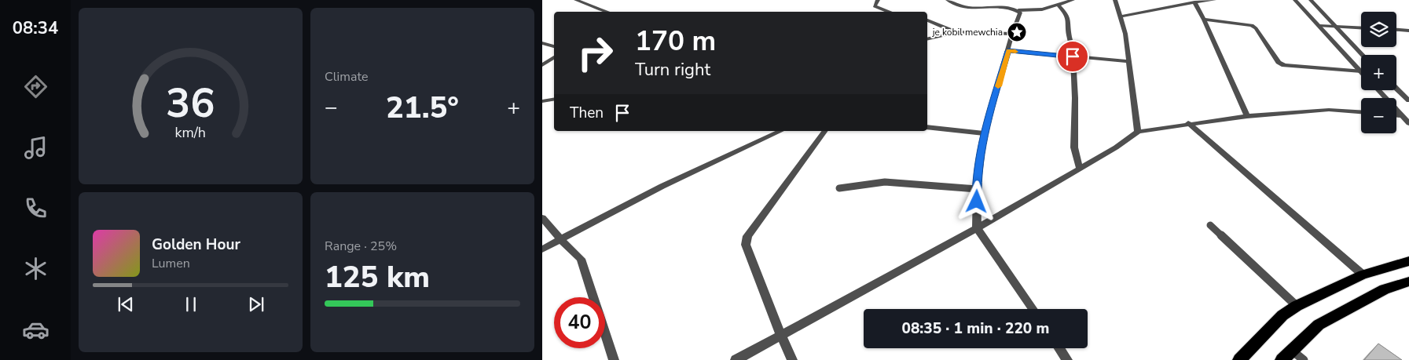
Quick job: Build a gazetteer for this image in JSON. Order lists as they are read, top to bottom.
{
  "places": {
    "place": ["je kobil mewchia"]
  },
  "page": {
    "tabs": "08:34",
    "tile": [
      "Climate",
      ["Range · 25%", "125 km"]
    ],
    "map_buttons": ["+", "−"],
    "turn": ["170 m", "Turn right"],
    "heat": ["−", "21.5°", "+"],
    "then": "Then",
    "song": ["Golden Hour", "Lumen"],
    "limit": "40",
    "trip": "08:35 · 1 min · 220 m",
    "gauge": ["36", "km/h"]
  }
}
